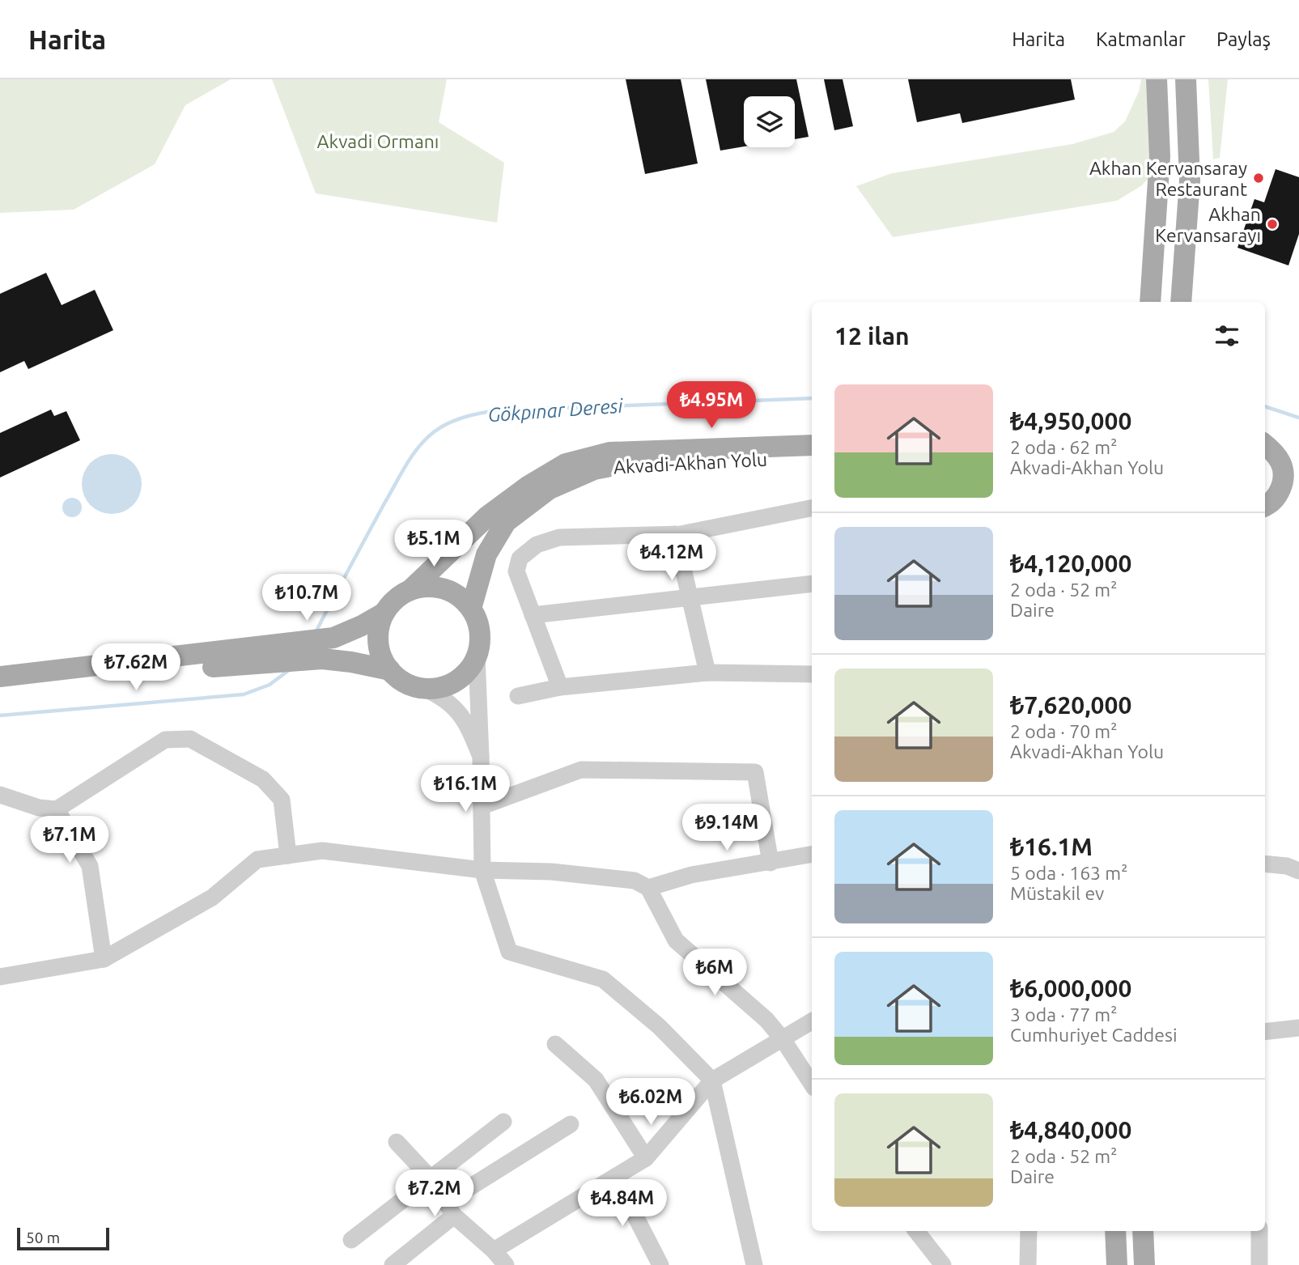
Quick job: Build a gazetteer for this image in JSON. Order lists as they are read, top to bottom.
{
  "streets": {
    "main road": ["Akvadi-Akhan Yolu"]
  },
  "water": ["Gökpınar Deresi"],
  "parks": ["Akvadi Ormanı"],
  "places": ["Akhan Kervansaray Restaurant", "Akhan Kervansarayı"],
  "scale_bar": "50 m",
  "page": {
    "header": "Harita",
    "nav": ["Harita", "Katmanlar", "Paylaş"],
    "heading": "12 ilan",
    "list": [
      {
        "name": "₺4,950,000",
        "note": "2 oda · 62 m² · Akvadi-Akhan Yolu"
      },
      {
        "name": "₺4,120,000",
        "note": "2 oda · 52 m² · Daire"
      },
      {
        "name": "₺7,620,000",
        "note": "2 oda · 70 m² · Akvadi-Akhan Yolu"
      },
      {
        "name": "₺16.1M",
        "note": "5 oda · 163 m² · Müstakil ev"
      },
      {
        "name": "₺6,000,000",
        "note": "3 oda · 77 m² · Cumhuriyet Caddesi"
      },
      {
        "name": "₺4,840,000",
        "note": "2 oda · 52 m² · Daire"
      }
    ],
    "price": [
      "₺4.95M",
      "₺5.1M",
      "₺4.12M",
      "₺10.7M",
      "₺7.62M",
      "₺16.1M",
      "₺9.14M",
      "₺7.1M",
      "₺6M",
      "₺6.02M",
      "₺7.2M",
      "₺4.84M"
    ],
    "scale": "50 m"
  }
}
